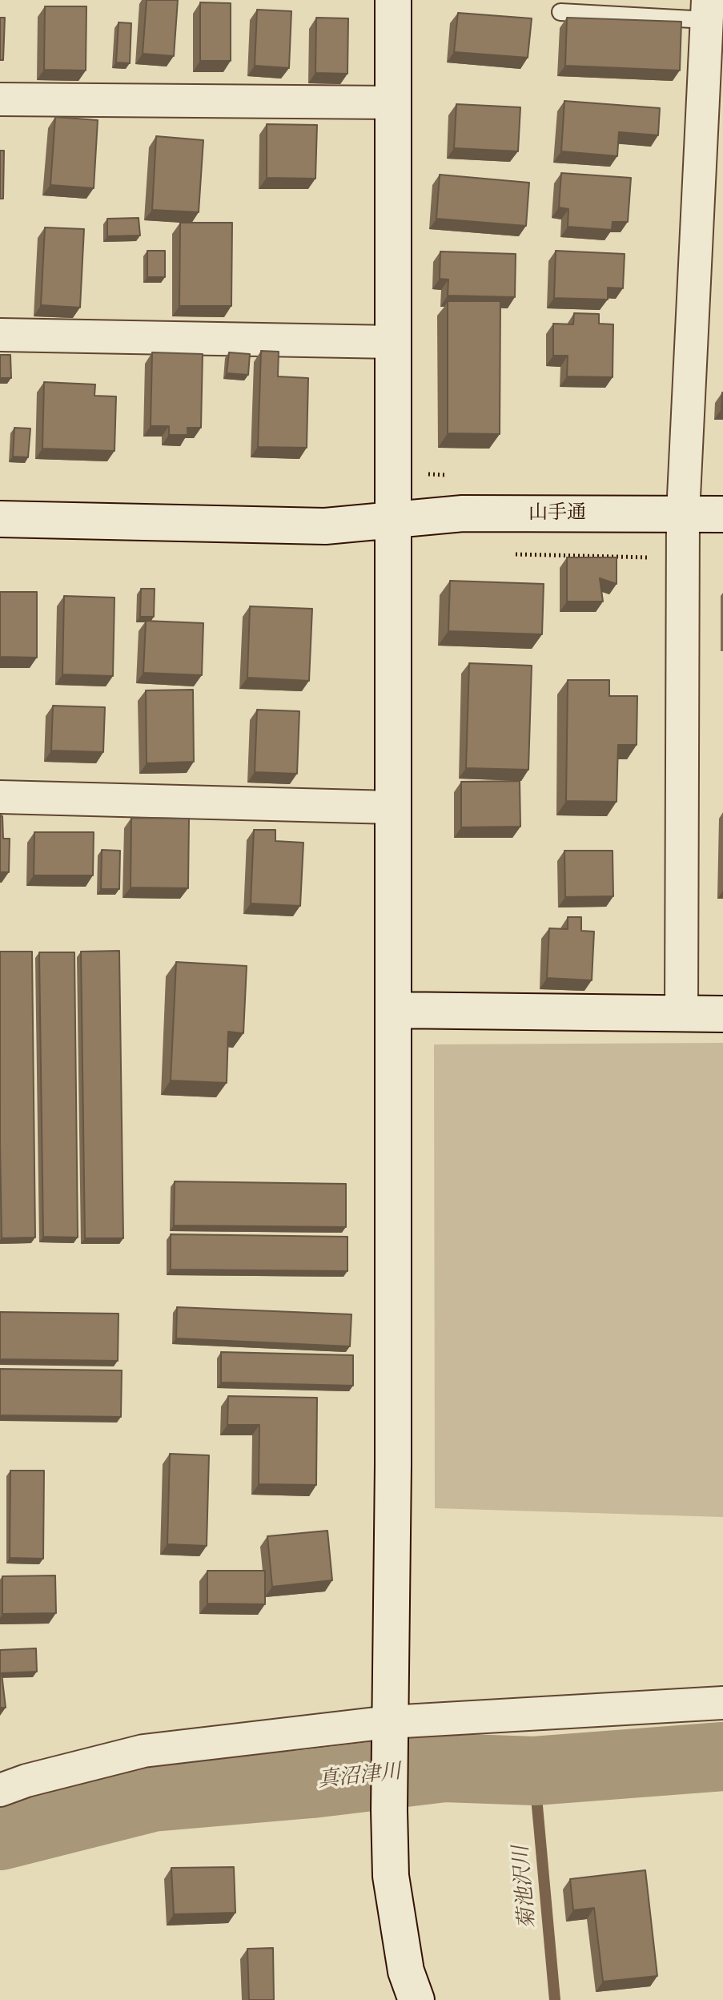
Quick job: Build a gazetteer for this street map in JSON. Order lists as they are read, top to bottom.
{
  "streets": {
    "street": ["山手通"]
  },
  "water": ["真沼津川", "菊池沢川"]
}
